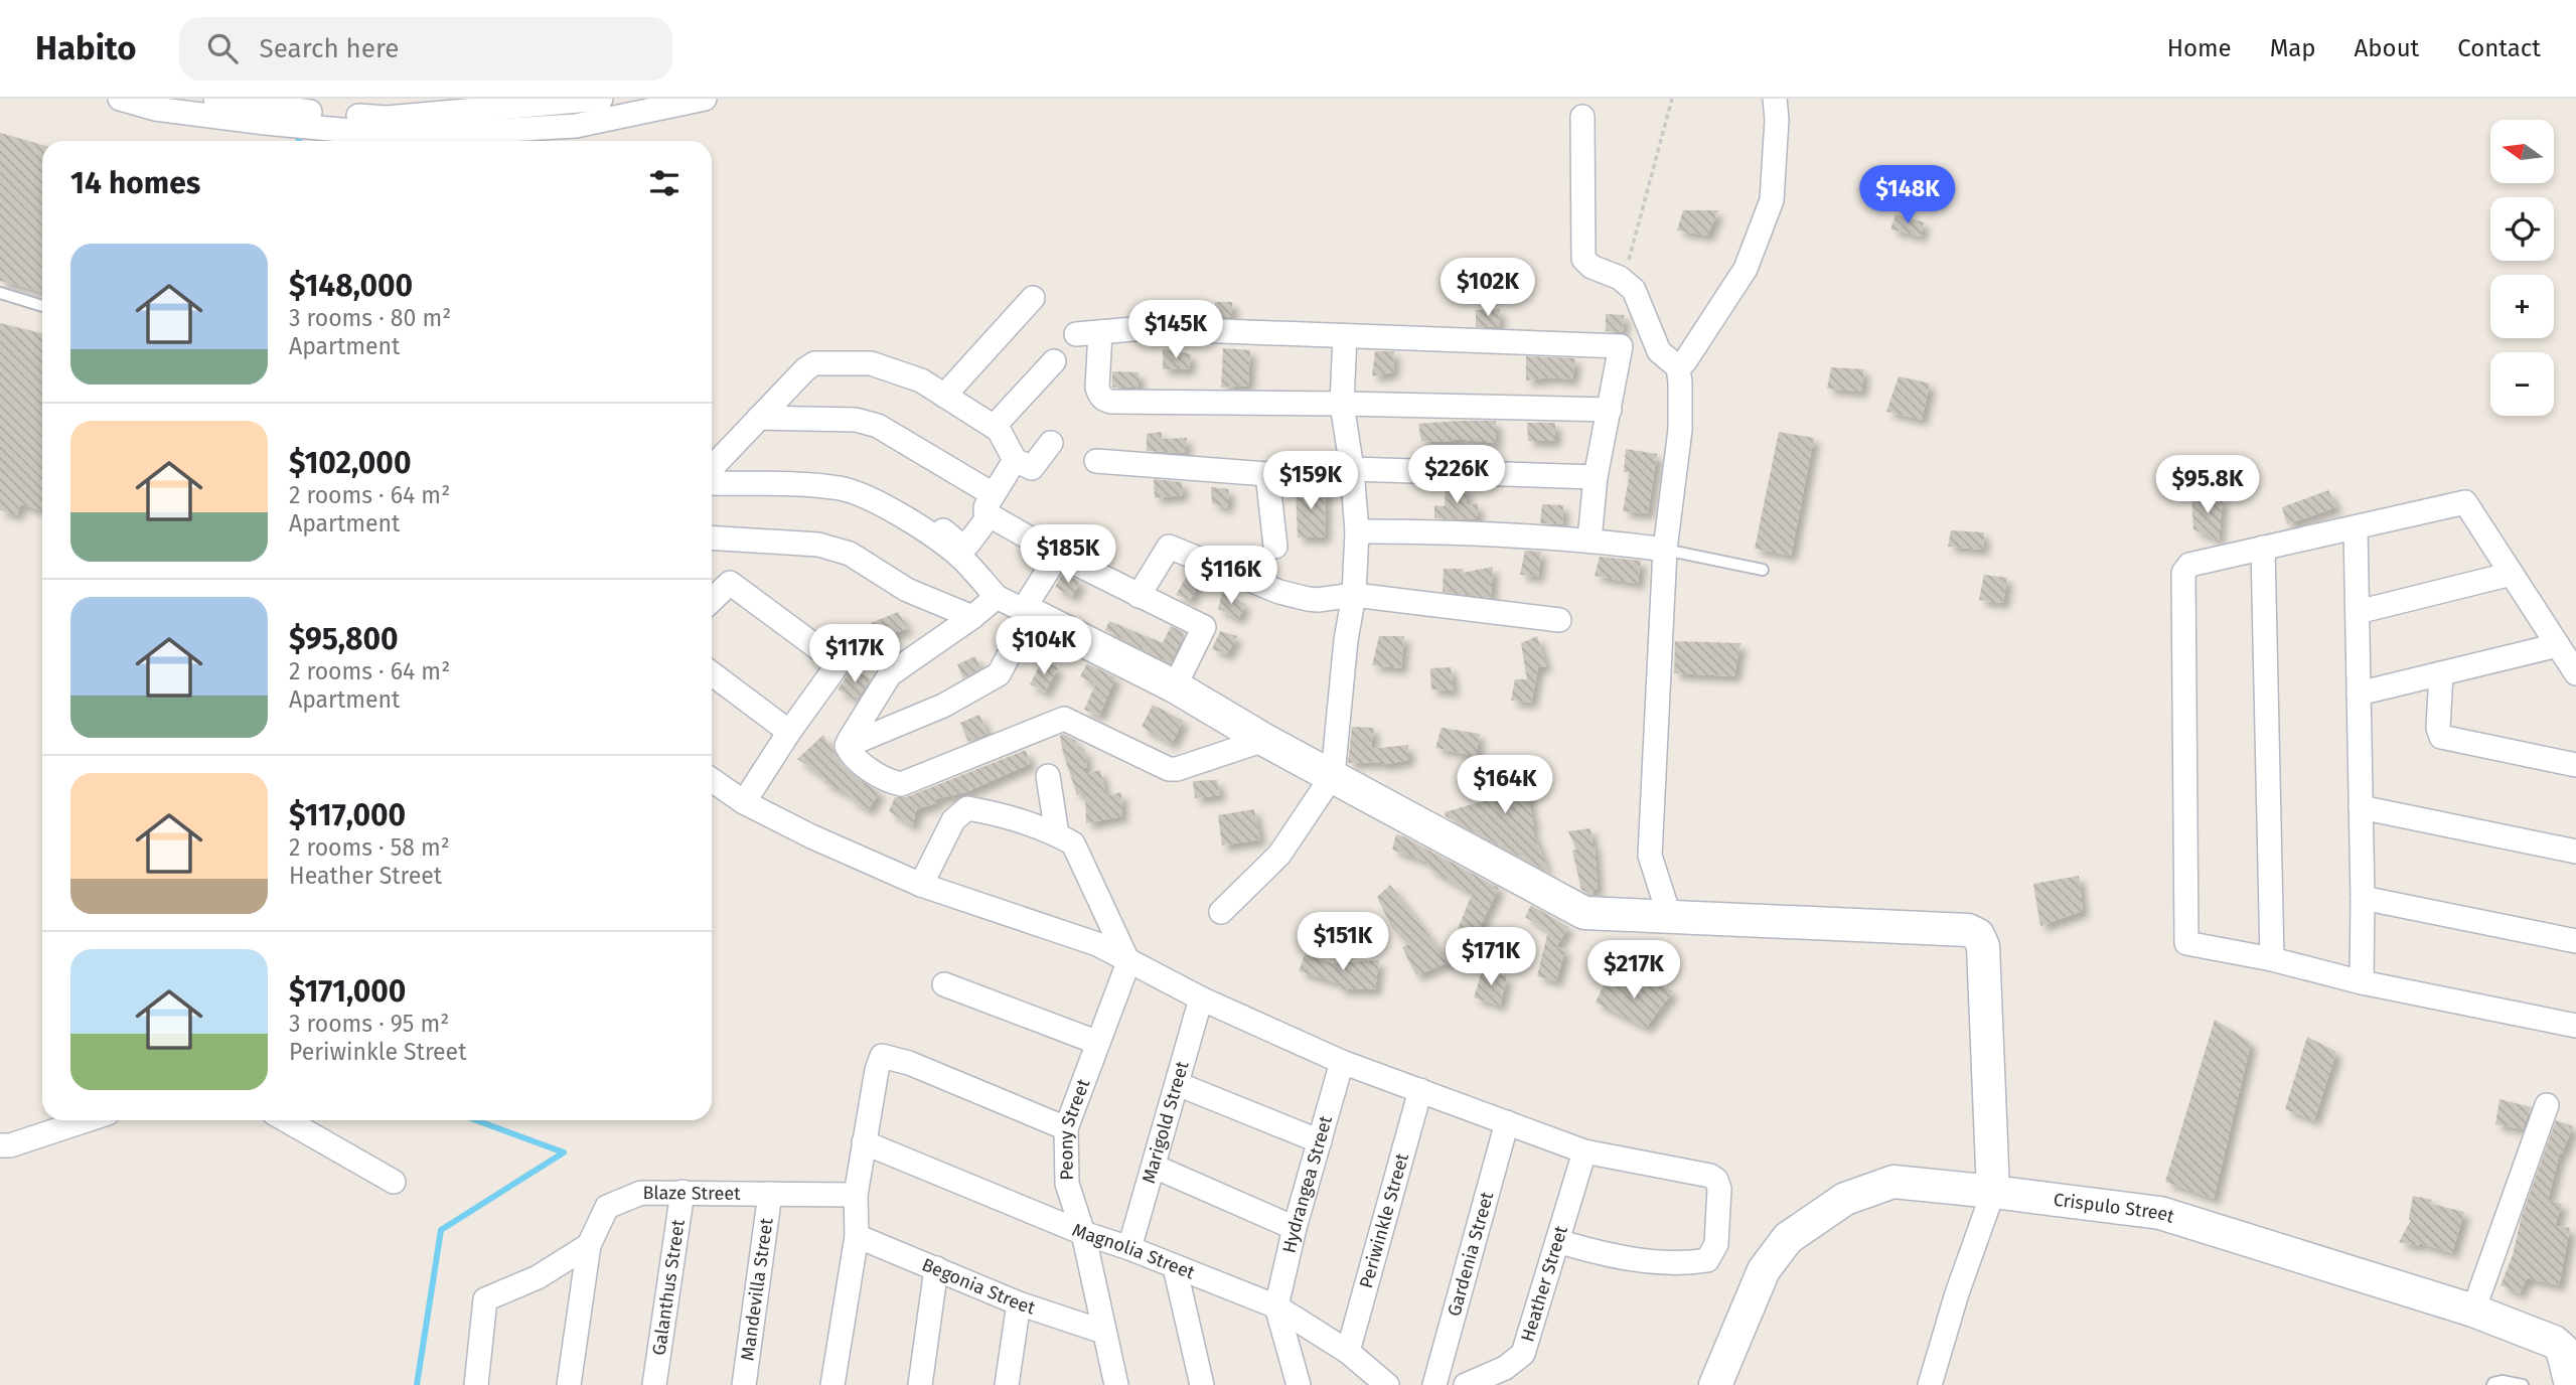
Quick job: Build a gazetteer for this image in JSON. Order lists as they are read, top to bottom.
{
  "streets": {
    "street": [
      "Marigold Street",
      "Peony Street",
      "Hydrangea Street",
      "Blaze Street",
      "Crispulo Street",
      "Periwinkle Street",
      "Magnolia Street",
      "Gardenia Street",
      "Heather Street",
      "Begonia Street",
      "Galanthus Street",
      "Mandevilla Street"
    ]
  },
  "crossings": [
    ["Marigold Street", "Magnolia Street"],
    ["Peony Street", "Magnolia Street"],
    ["Peony Street", "Begonia Street"],
    ["Hydrangea Street", "Magnolia Street"],
    ["Blaze Street", "Galanthus Street"],
    ["Blaze Street", "Mandevilla Street"],
    ["Periwinkle Street", "Magnolia Street"]
  ],
  "north": "left",
  "page": {
    "header": "Habito",
    "search": "Search here",
    "nav": [
      "Home",
      "Map",
      "About",
      "Contact"
    ],
    "map_buttons": ["+", "−"],
    "heading": "14 homes",
    "price": [
      "$148K",
      "$102K",
      "$145K",
      "$226K",
      "$159K",
      "$95.8K",
      "$185K",
      "$116K",
      "$104K",
      "$117K",
      "$164K",
      "$151K",
      "$171K",
      "$217K"
    ],
    "list": [
      {
        "name": "$148,000",
        "note": "3 rooms · 80 m² · Apartment"
      },
      {
        "name": "$102,000",
        "note": "2 rooms · 64 m² · Apartment"
      },
      {
        "name": "$95,800",
        "note": "2 rooms · 64 m² · Apartment"
      },
      {
        "name": "$117,000",
        "note": "2 rooms · 58 m² · Heather Street"
      },
      {
        "name": "$171,000",
        "note": "3 rooms · 95 m² · Periwinkle Street"
      }
    ]
  }
}
